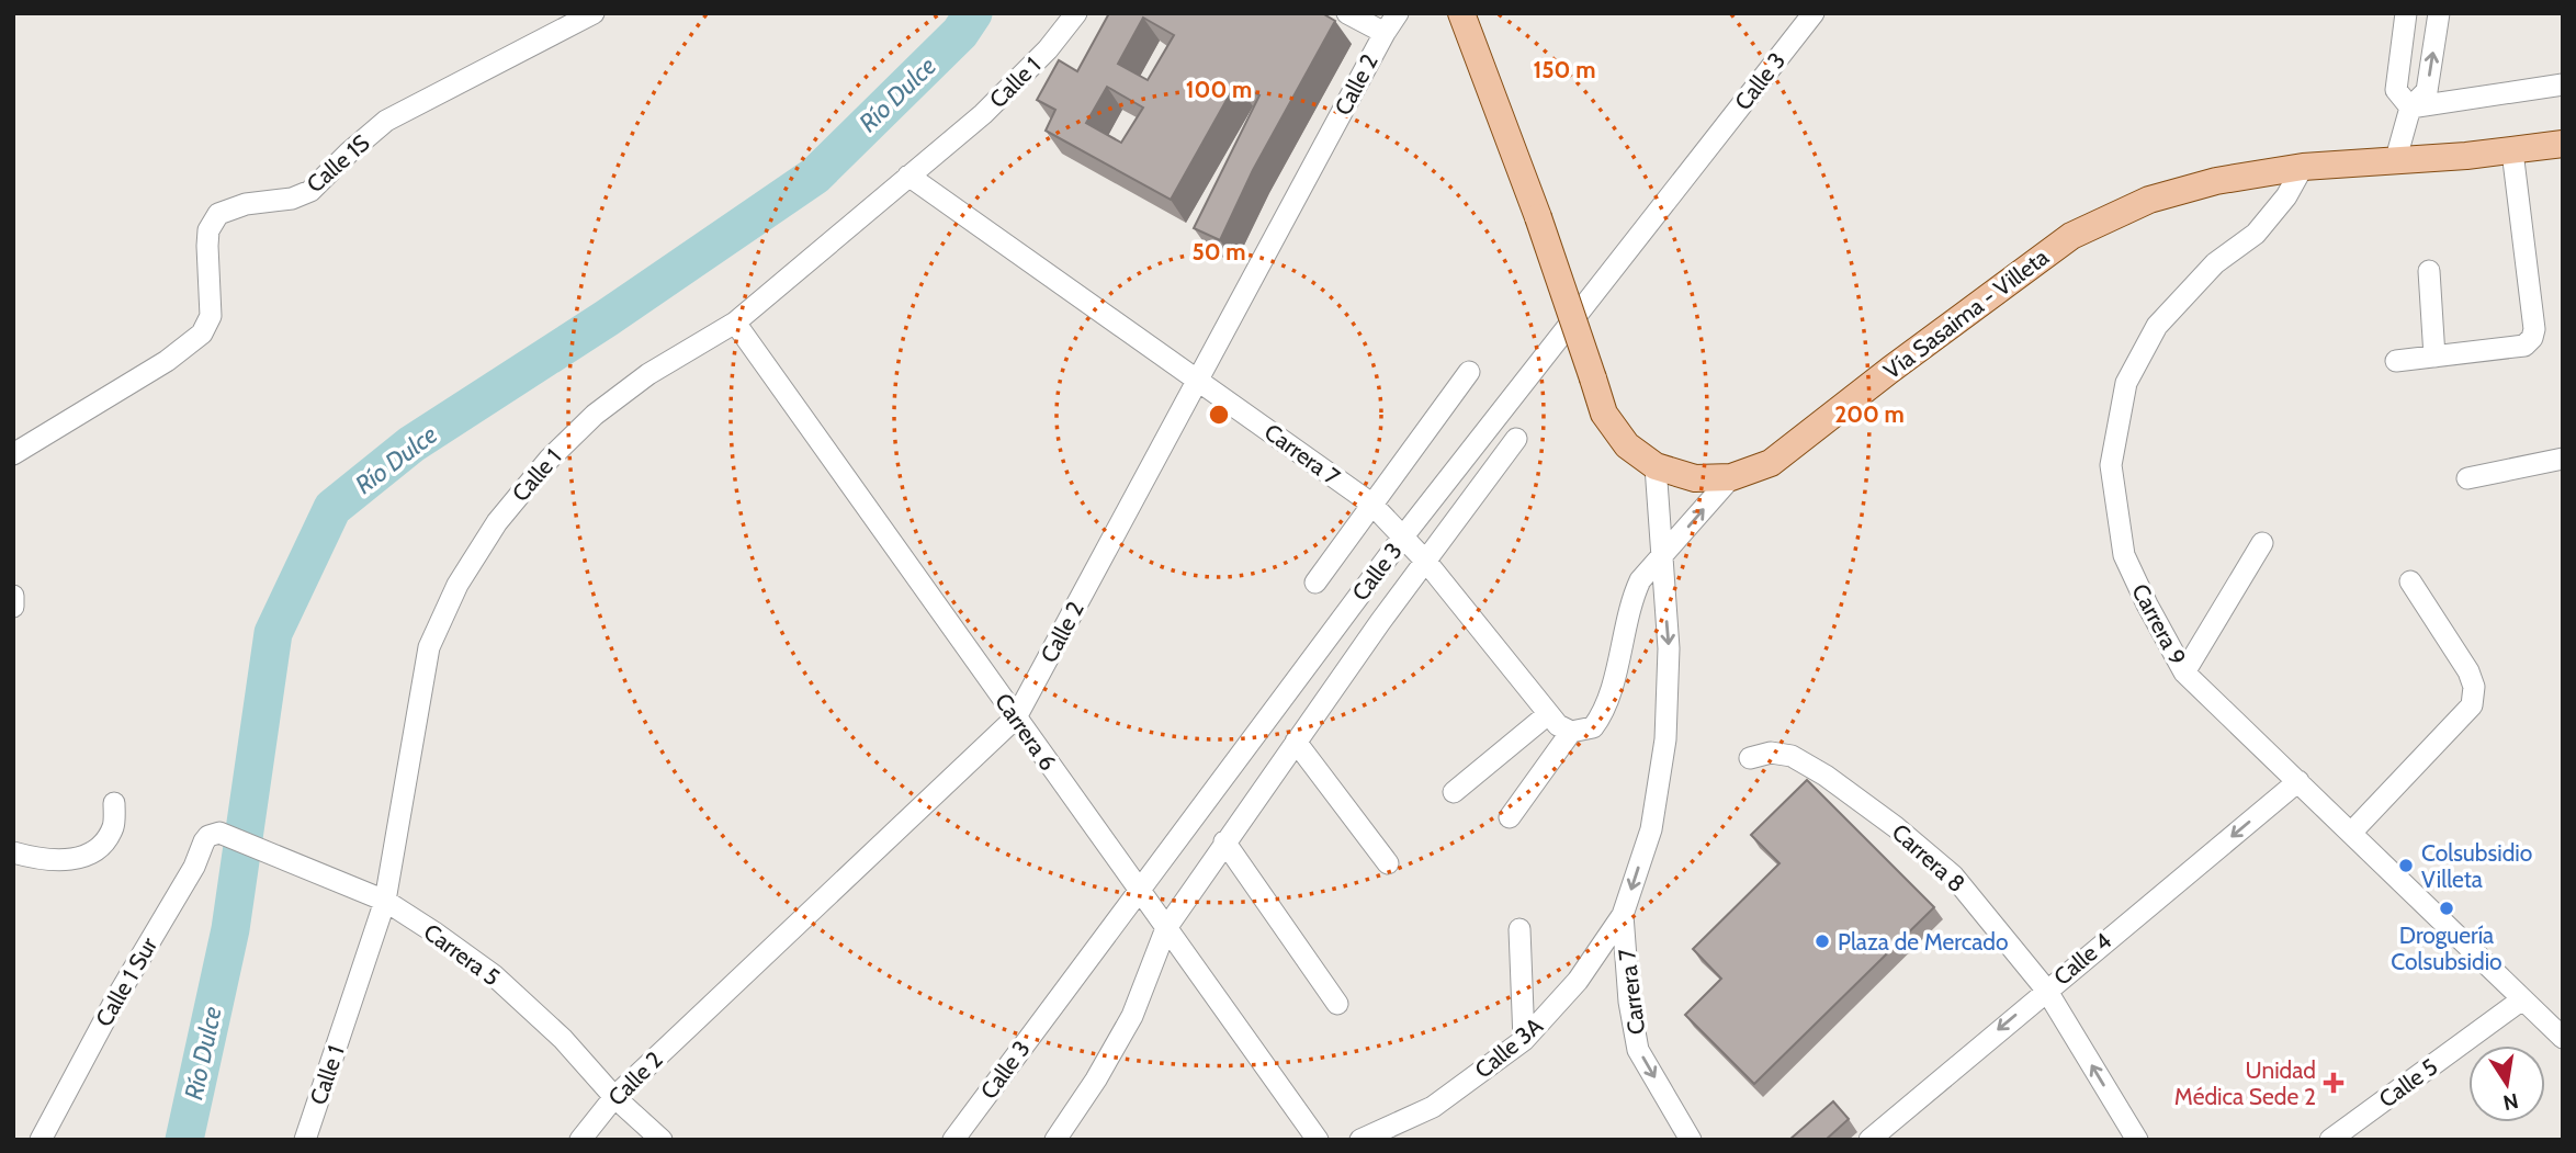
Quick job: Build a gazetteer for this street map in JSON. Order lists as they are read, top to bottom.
{
  "streets": {
    "main road": ["Vía Sasaima - Villeta"],
    "street": [
      "Calle 3",
      "Calle 1",
      "Calle 2",
      "Calle 1S",
      "Carrera 7",
      "Carrera 9",
      "Carrera 6",
      "Carrera 8",
      "Carrera 5",
      "Calle 4",
      "Calle 1 Sur",
      "Calle 3A",
      "Calle 5"
    ]
  },
  "crossings": [
    ["Calle 3", "Carrera 7"],
    ["Calle 3", "Carrera 6"],
    ["Calle 1", "Carrera 7"],
    ["Calle 1", "Carrera 6"],
    ["Calle 1", "Carrera 5"],
    ["Calle 2", "Carrera 7"],
    ["Calle 2", "Carrera 6"],
    ["Calle 2", "Carrera 5"],
    ["Vía Sasaima - Villeta", "Carrera 7"],
    ["Vía Sasaima - Villeta", "Carrera 9"],
    ["Carrera 7", "Calle 3A"],
    ["Carrera 9", "Calle 4"],
    ["Carrera 9", "Calle 5"],
    ["Carrera 8", "Calle 4"],
    ["Carrera 5", "Calle 1 Sur"]
  ],
  "one_way": ["Carrera 7", "Calle 4"],
  "water": ["Río Dulce"],
  "places": {
    "other": ["Colsubsidio Villeta", "Droguería Colsubsidio", "Plaza de Mercado"],
    "health": ["Unidad Médica Sede 2"]
  },
  "north": "bottom",
  "rings": [
    "150 m",
    "100 m",
    "50 m",
    "200 m"
  ]
}
